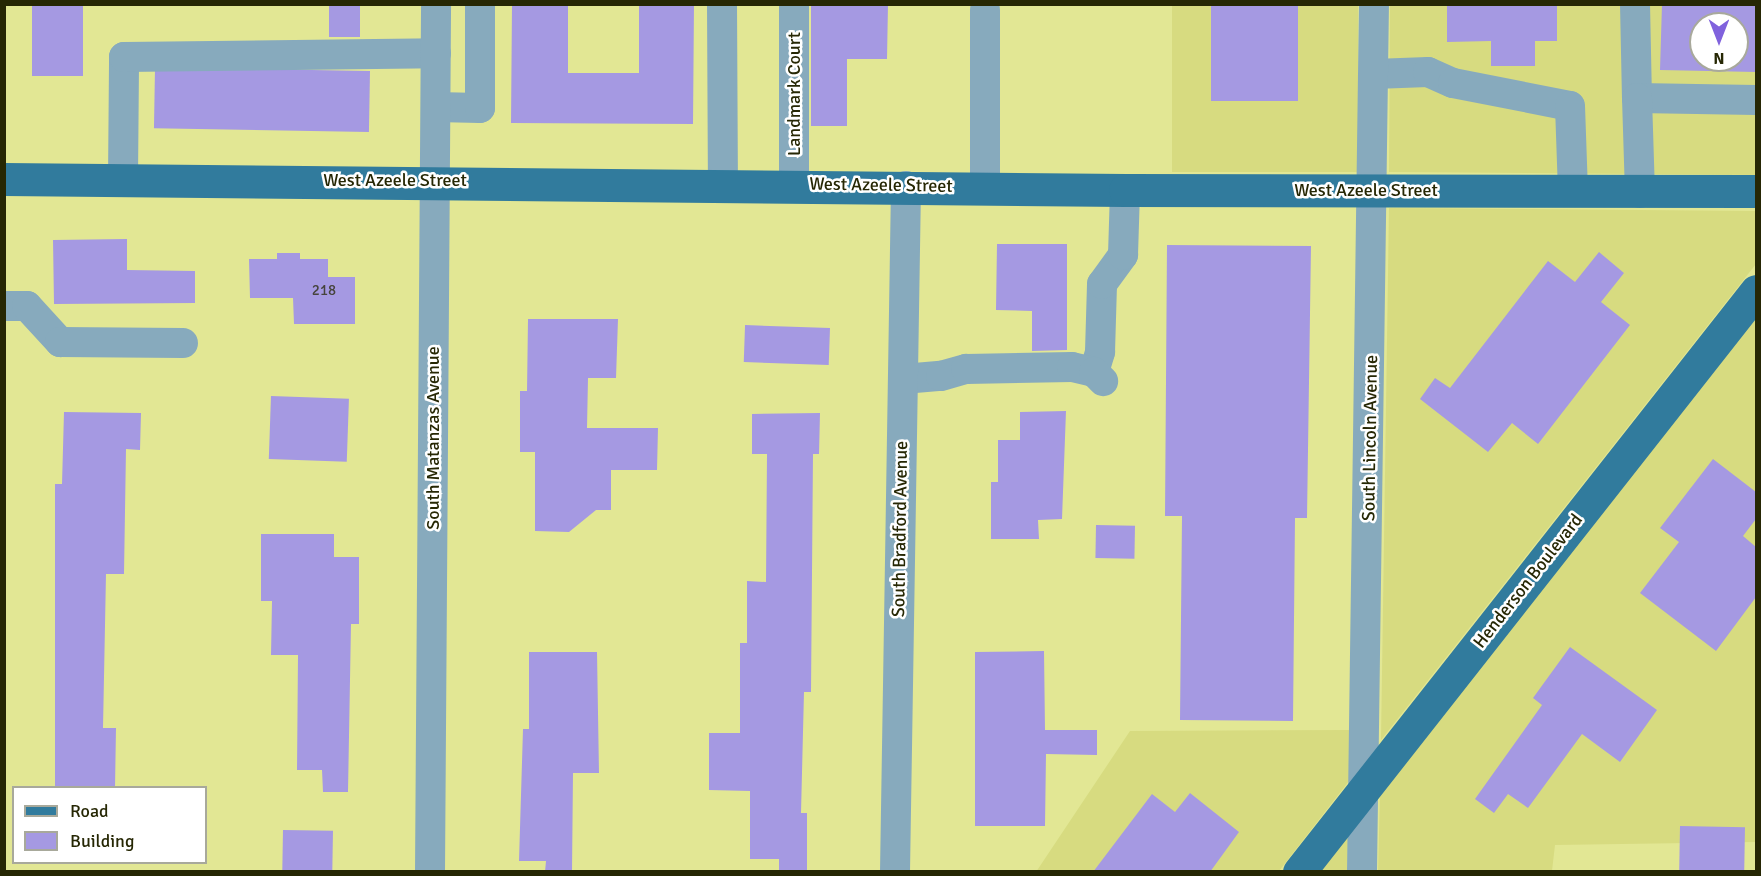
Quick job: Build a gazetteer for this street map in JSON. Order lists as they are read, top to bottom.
{
  "streets": {
    "main road": ["West Azeele Street", "Henderson Boulevard"],
    "street": [
      "Landmark Court",
      "South Matanzas Avenue",
      "South Lincoln Avenue",
      "South Bradford Avenue"
    ]
  },
  "crossings": [
    ["Landmark Court", "West Azeele Street"],
    ["West Azeele Street", "South Matanzas Avenue"],
    ["West Azeele Street", "South Lincoln Avenue"],
    ["West Azeele Street", "South Bradford Avenue"],
    ["South Lincoln Avenue", "Henderson Boulevard"]
  ],
  "house_numbers": ["218"],
  "legend": ["Road", "Building"],
  "north": "bottom"
}
